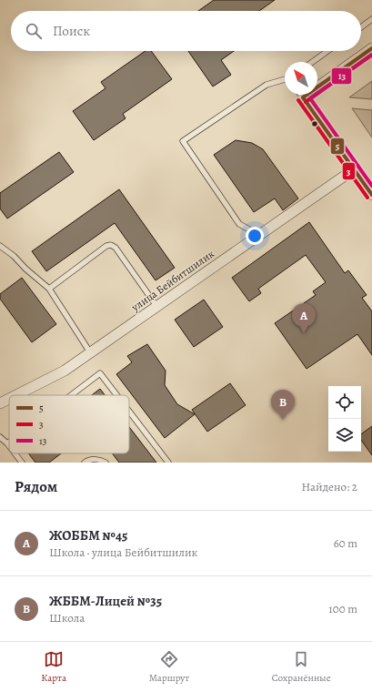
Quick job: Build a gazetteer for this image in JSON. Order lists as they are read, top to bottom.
{
  "streets": {
    "street": ["улица Бейбитшилик"]
  },
  "lines": ["transit line 5", "transit line 3", "transit line 13"],
  "legend": ["5", "3", "13"],
  "north": "top left",
  "page": {
    "search": "Поиск",
    "pins": ["A", "B"],
    "heading": ["Рядом", "Найдено: 2"],
    "list": [
      {
        "mark": "A",
        "name": "ЖОББМ №45",
        "note": "Школа · улица Бейбитшилик",
        "value": "60 m"
      },
      {
        "mark": "B",
        "name": "ЖББМ-Лицей №35",
        "note": "Школа",
        "value": "100 m"
      }
    ],
    "nav": ["Карта", "Маршрут", "Сохранённые"]
  }
}
